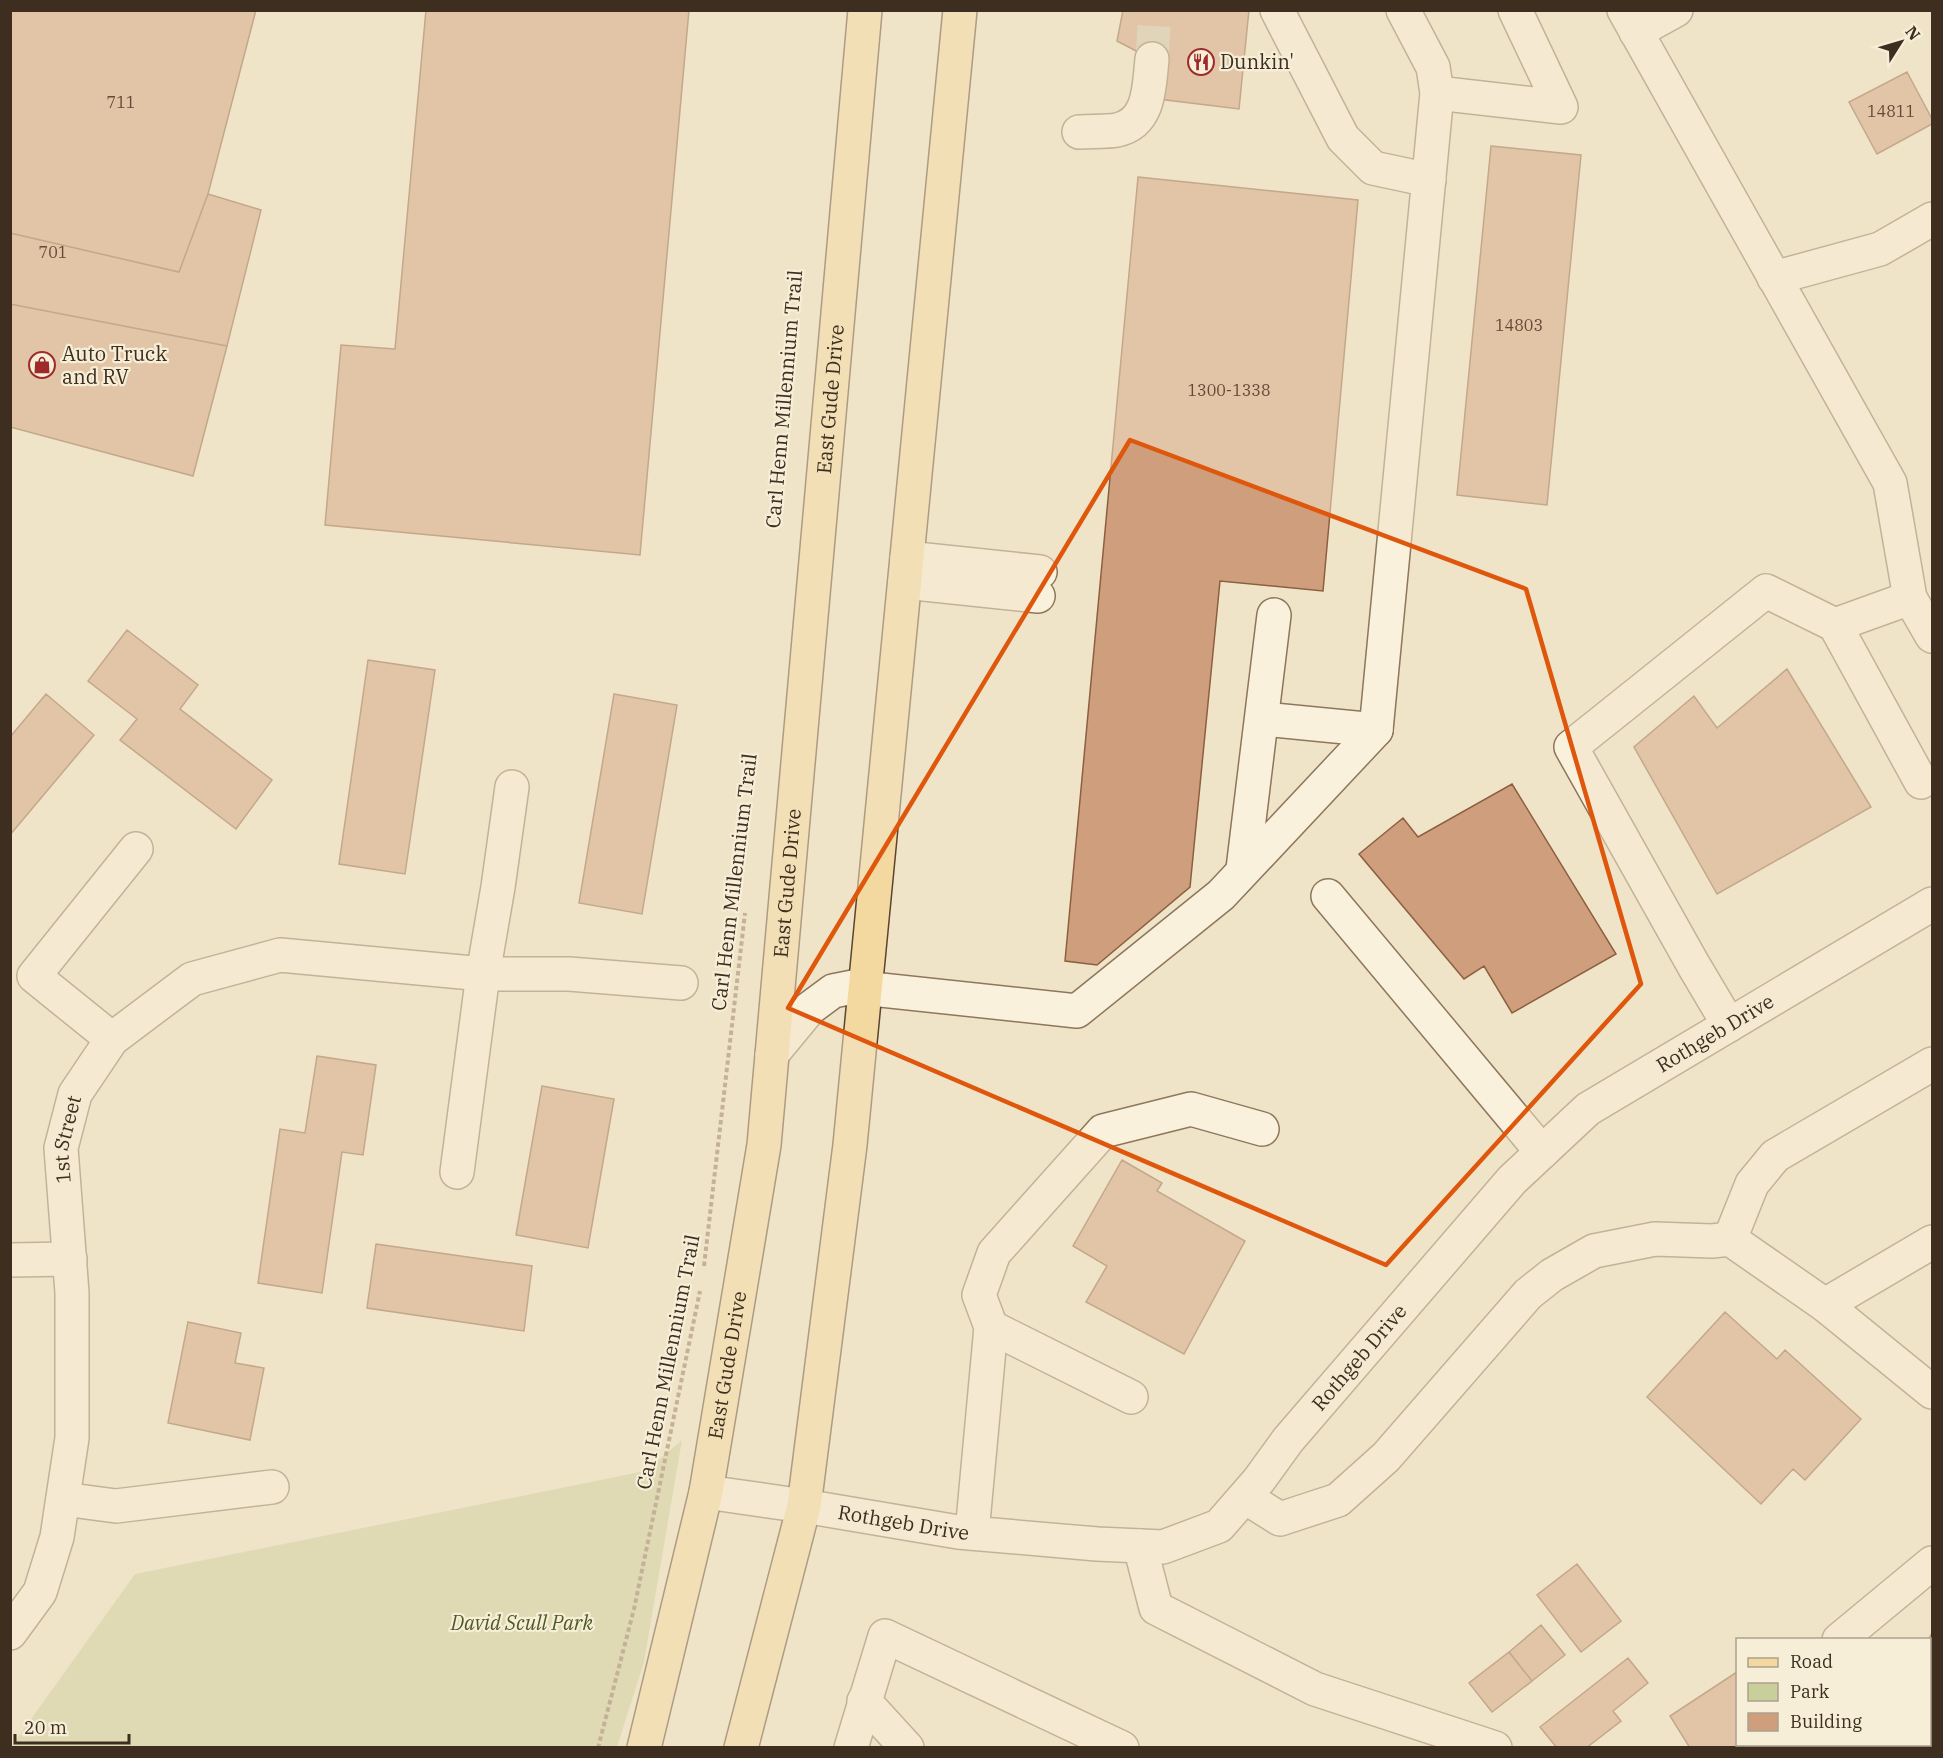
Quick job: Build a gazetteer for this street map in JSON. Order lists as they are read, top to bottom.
{
  "streets": {
    "main road": ["East Gude Drive"],
    "street": ["Rothgeb Drive", "1st Street"],
    "path": ["Carl Henn Millennium Trail"]
  },
  "crossings": [
    ["East Gude Drive", "Rothgeb Drive"]
  ],
  "parks": ["David Scull Park"],
  "places": {
    "restaurant": ["Dunkin'"],
    "shop": ["Auto Truck and RV"]
  },
  "house_numbers": [
    "711",
    "14811",
    "701",
    "14803",
    "1300-1338"
  ],
  "legend": ["Road", "Park", "Building"],
  "scale_bar": "20 m",
  "north": "top right"
}
